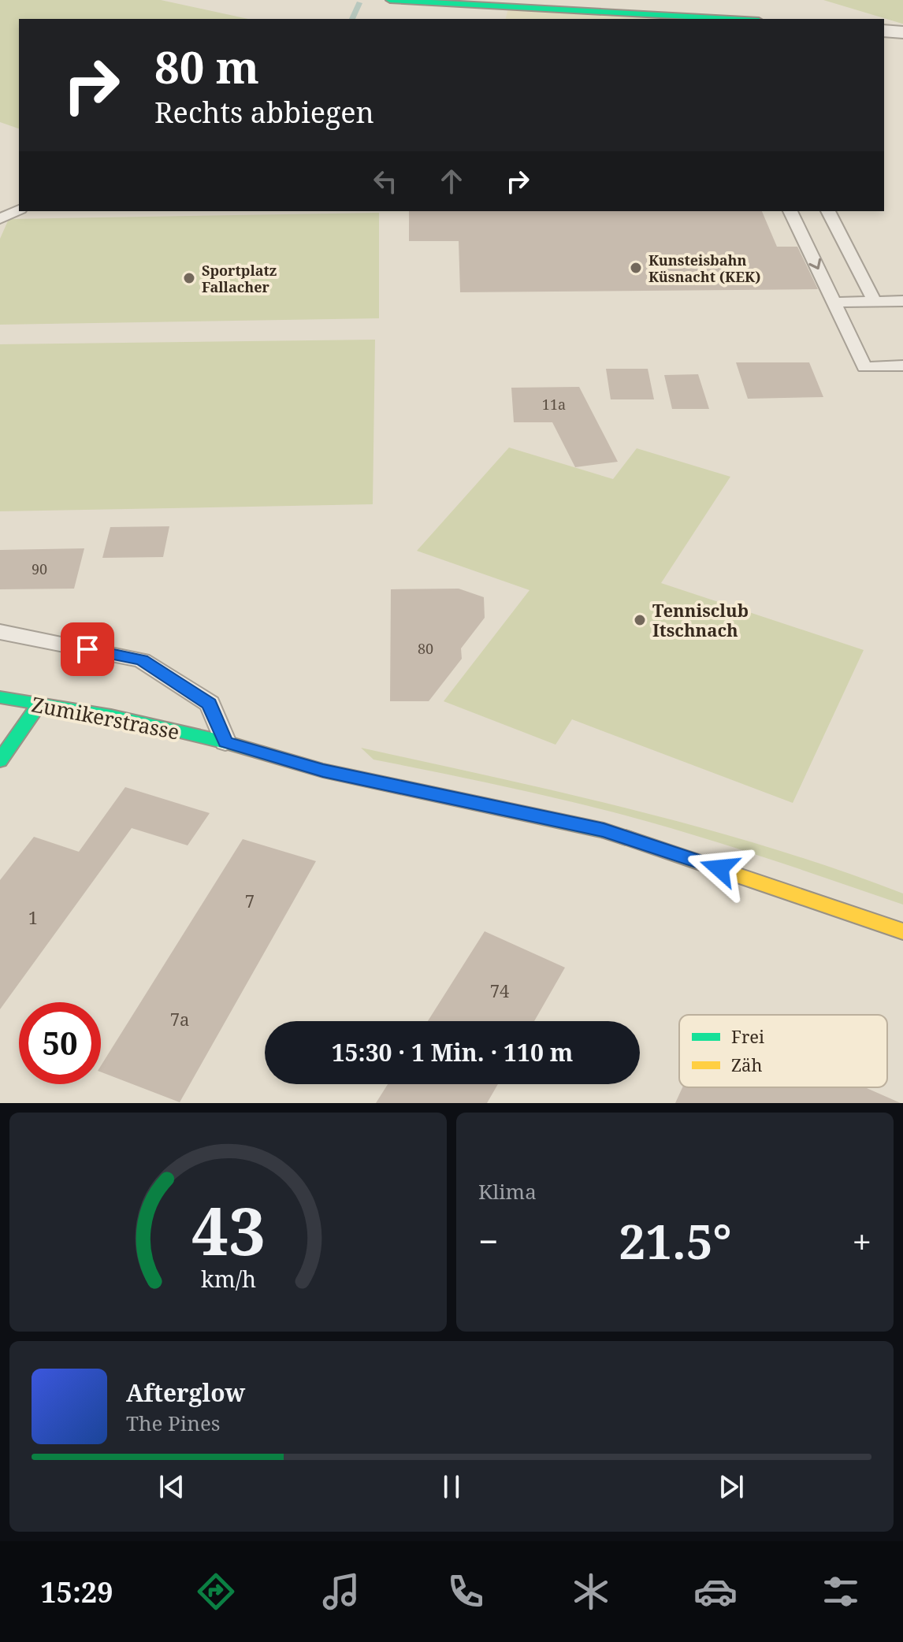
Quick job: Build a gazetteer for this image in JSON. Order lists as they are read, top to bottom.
{
  "streets": {
    "main road": ["Zumikerstrasse"]
  },
  "places": ["Kunsteisbahn Küsnacht (KEK)", "Sportplatz Fallacher", "Tennisclub Itschnach"],
  "house_numbers": [
    "11a",
    "90",
    "80",
    "7",
    "1",
    "74",
    "7a"
  ],
  "legend": ["Frei", "Zäh"],
  "page": {
    "turn": ["80 m", "Rechts abbiegen"],
    "limit": "50",
    "trip": "15:30 · 1 Min. · 110 m",
    "tile": "Klima",
    "heat": ["−", "21.5°", "+"],
    "song": ["Afterglow", "The Pines"],
    "tabs": "15:29",
    "gauge": ["43", "km/h"]
  }
}
